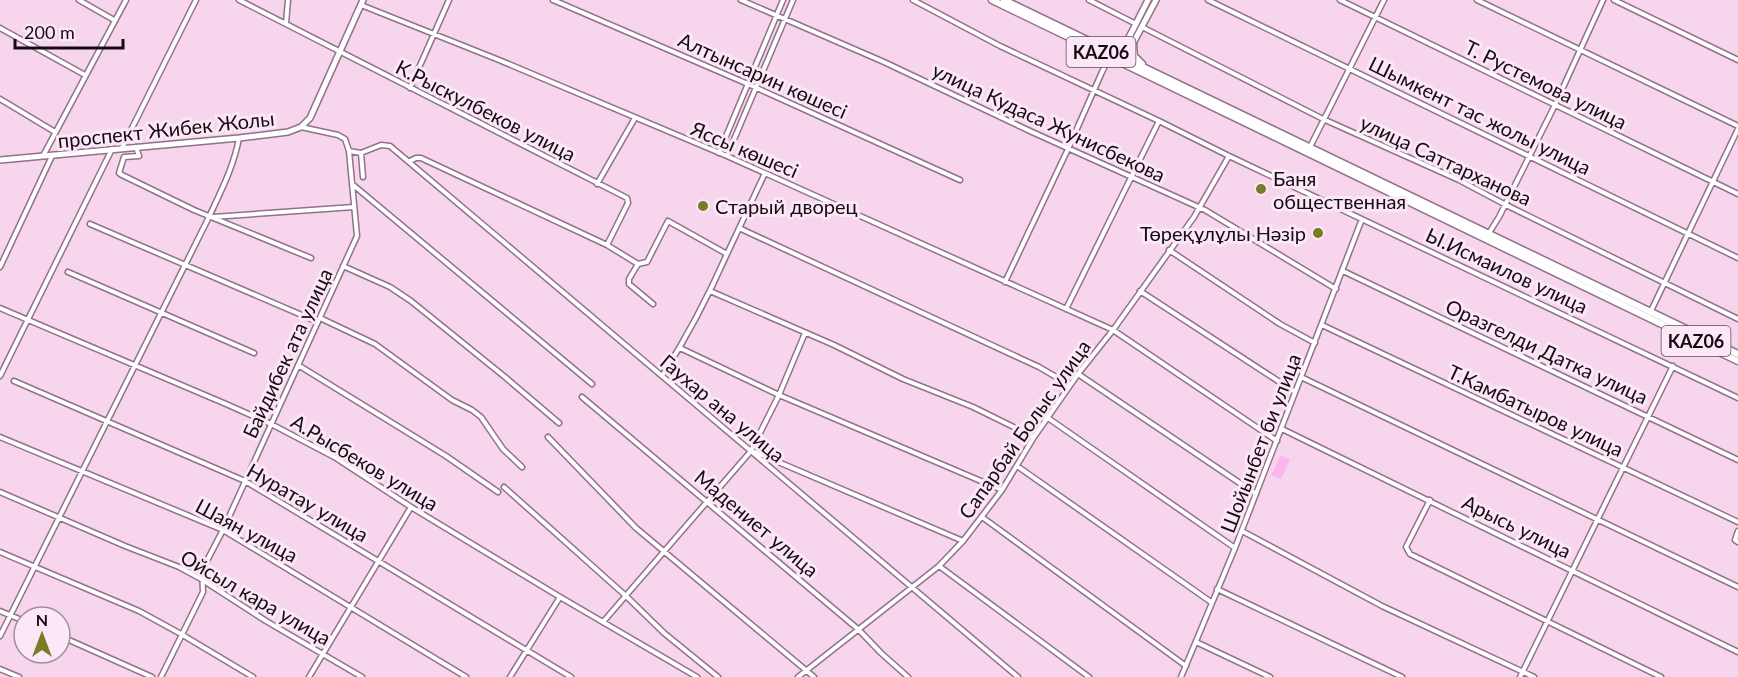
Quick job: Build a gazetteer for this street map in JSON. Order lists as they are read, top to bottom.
{
  "streets": {
    "main road": ["KАZ06", "проспект Жибек Жолы"],
    "street": [
      "Алтынсарин көшесі",
      "Т. Рустемова улица",
      "К.Рыскулбеков улица",
      "Шымкент тас жолы улица",
      "улица Кудаса Жунисбекова",
      "Яссы көшесі",
      "улица Саттарханова",
      "Ы.Исмаилов улица",
      "Оразгелди Датка улица",
      "Байдибек ата улица",
      "Гаухар ана улица",
      "Т.Камбатыров улица",
      "Сапарбай Болыс улица",
      "Шойынбет би улица",
      "А.Рысбеков улица",
      "Нуратау улица",
      "Мадениет улица",
      "Арысь улица",
      "Шаян улица",
      "Ойсыл кара улица"
    ]
  },
  "crossings": [
    ["К.Рыскулбеков улица", "проспект Жибек Жолы"],
    ["улица Кудаса Жунисбекова", "Сапарбай Болыс улица"],
    ["улица Кудаса Жунисбекова", "Шойынбет би улица"],
    ["проспект Жибек Жолы", "Яссы көшесі"],
    ["Яссы көшесі", "Сапарбай Болыс улица"],
    ["Яссы көшесі", "Шойынбет би улица"],
    ["Ы.Исмаилов улица", "Сапарбай Болыс улица"],
    ["Ы.Исмаилов улица", "Шойынбет би улица"],
    ["Оразгелди Датка улица", "Шойынбет би улица"],
    ["Байдибек ата улица", "А.Рысбеков улица"],
    ["Байдибек ата улица", "Нуратау улица"],
    ["Байдибек ата улица", "Шаян улица"],
    ["Байдибек ата улица", "Ойсыл кара улица"],
    ["Гаухар ана улица", "Сапарбай Болыс улица"],
    ["Т.Камбатыров улица", "Шойынбет би улица"],
    ["Сапарбай Болыс улица", "Мадениет улица"],
    ["Шойынбет би улица", "Арысь улица"]
  ],
  "places": ["Баня общественная", "Старый дворец", "Төреқұлұлы Нәзір"],
  "scale_bar": "200 m",
  "north": "top"
}
